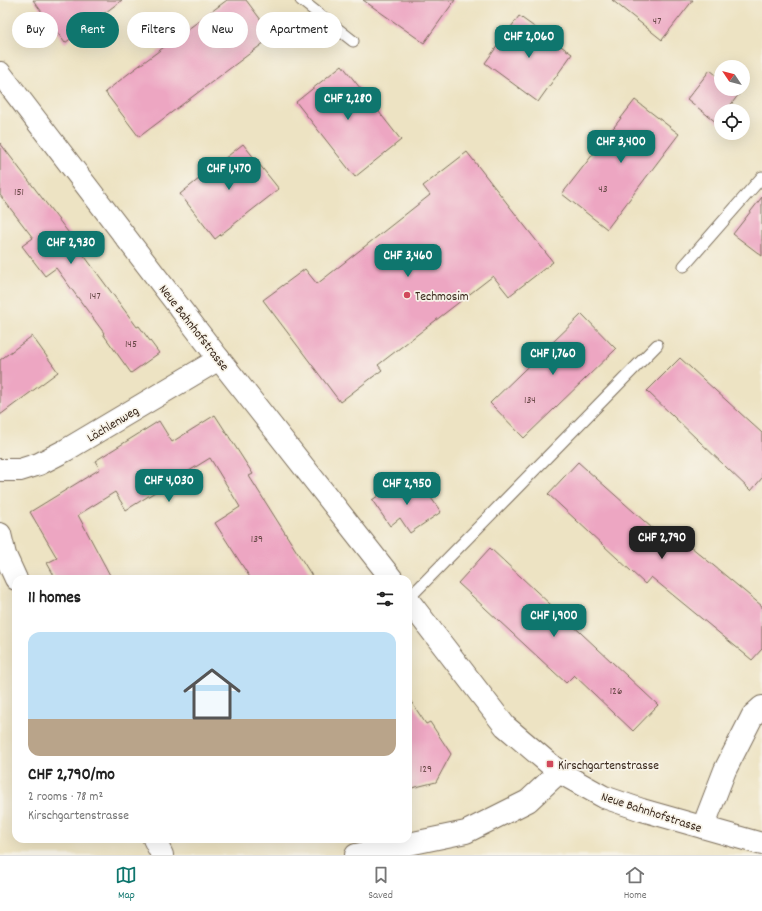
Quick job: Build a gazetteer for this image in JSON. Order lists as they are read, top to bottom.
{
  "streets": {
    "street": ["Neue Bahnhofstrasse", "Lächlenweg"]
  },
  "crossings": [
    ["Neue Bahnhofstrasse", "Lächlenweg"]
  ],
  "places": {
    "other": ["Techmosim"],
    "transit": ["Kirschgartenstrasse"]
  },
  "house_numbers": [
    "47",
    "43",
    "151",
    "147",
    "145",
    "134",
    "139",
    "126",
    "129"
  ],
  "north": "top left",
  "page": {
    "chip": [
      "Buy",
      "Rent",
      "Filters",
      "New",
      "Apartment"
    ],
    "price": [
      "CHF 2,060",
      "CHF 2,280",
      "CHF 3,400",
      "CHF 1,470",
      "CHF 2,930",
      "CHF 3,460",
      "CHF 1,760",
      "CHF 4,030",
      "CHF 2,950",
      "CHF 2,790",
      "CHF 1,900"
    ],
    "heading": "11 homes",
    "list": [
      {
        "name": "CHF 2,790/mo",
        "note": "2 rooms · 78 m² · Kirschgartenstrasse"
      }
    ],
    "tabs": ["Map", "Saved", "Home"]
  }
}
